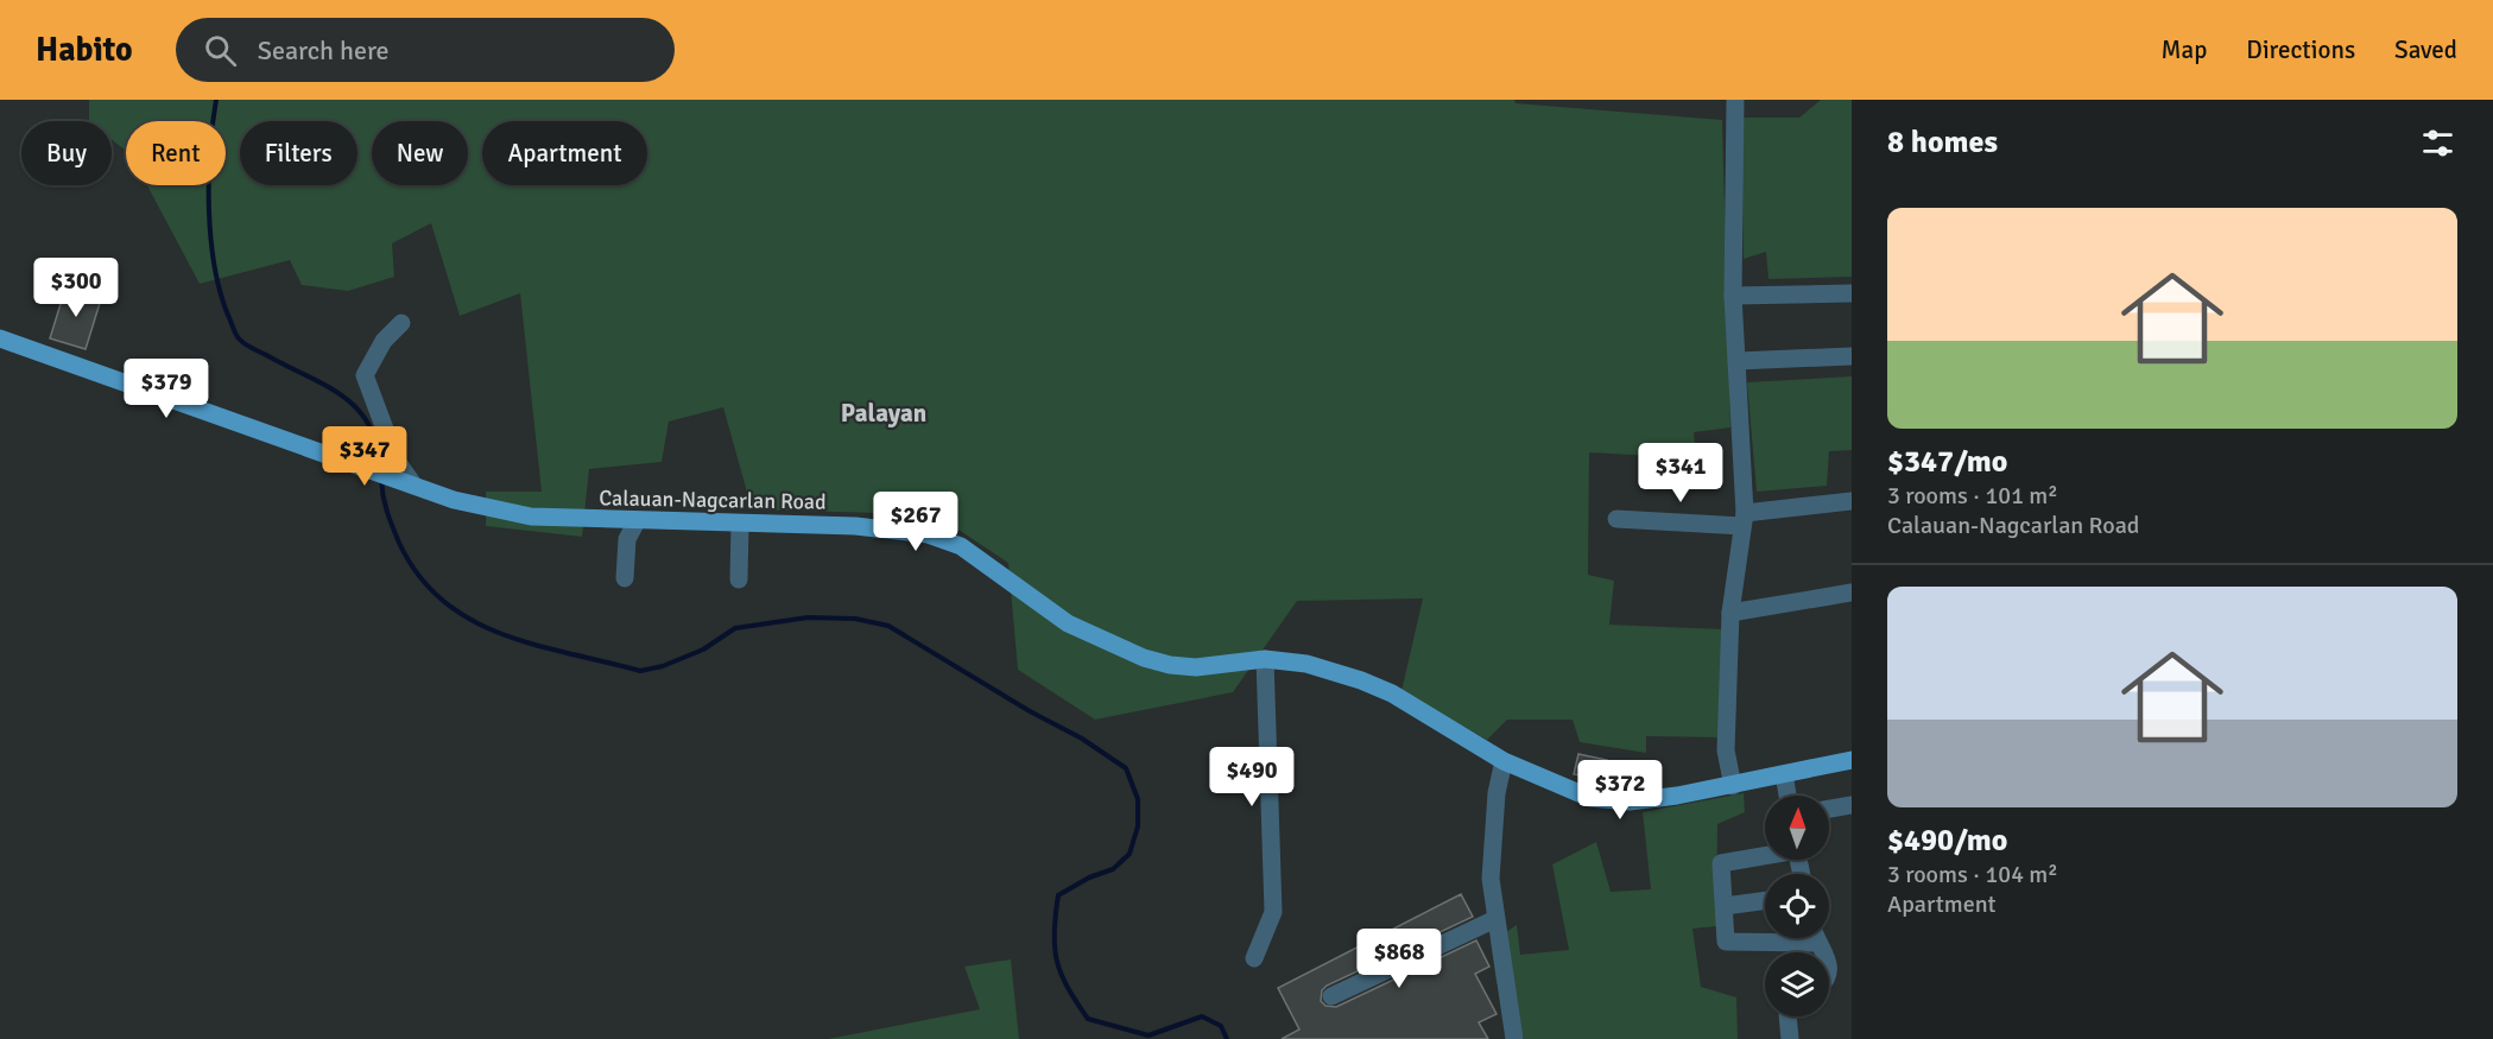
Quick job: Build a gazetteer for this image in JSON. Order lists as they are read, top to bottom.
{
  "streets": {
    "main road": ["Calauan-Nagcarlan Road"]
  },
  "districts": ["Palayan"],
  "north": "top",
  "page": {
    "header": "Habito",
    "search": "Search here",
    "nav": ["Map", "Directions", "Saved"],
    "heading": "8 homes",
    "chip": [
      "Buy",
      "Rent",
      "Filters",
      "New",
      "Apartment"
    ],
    "list": [
      {
        "name": "$347/mo",
        "note": "3 rooms · 101 m² · Calauan-Nagcarlan Road"
      },
      {
        "name": "$490/mo",
        "note": "3 rooms · 104 m² · Apartment"
      }
    ],
    "price": [
      "$300",
      "$379",
      "$347",
      "$341",
      "$267",
      "$490",
      "$372",
      "$868"
    ]
  }
}
